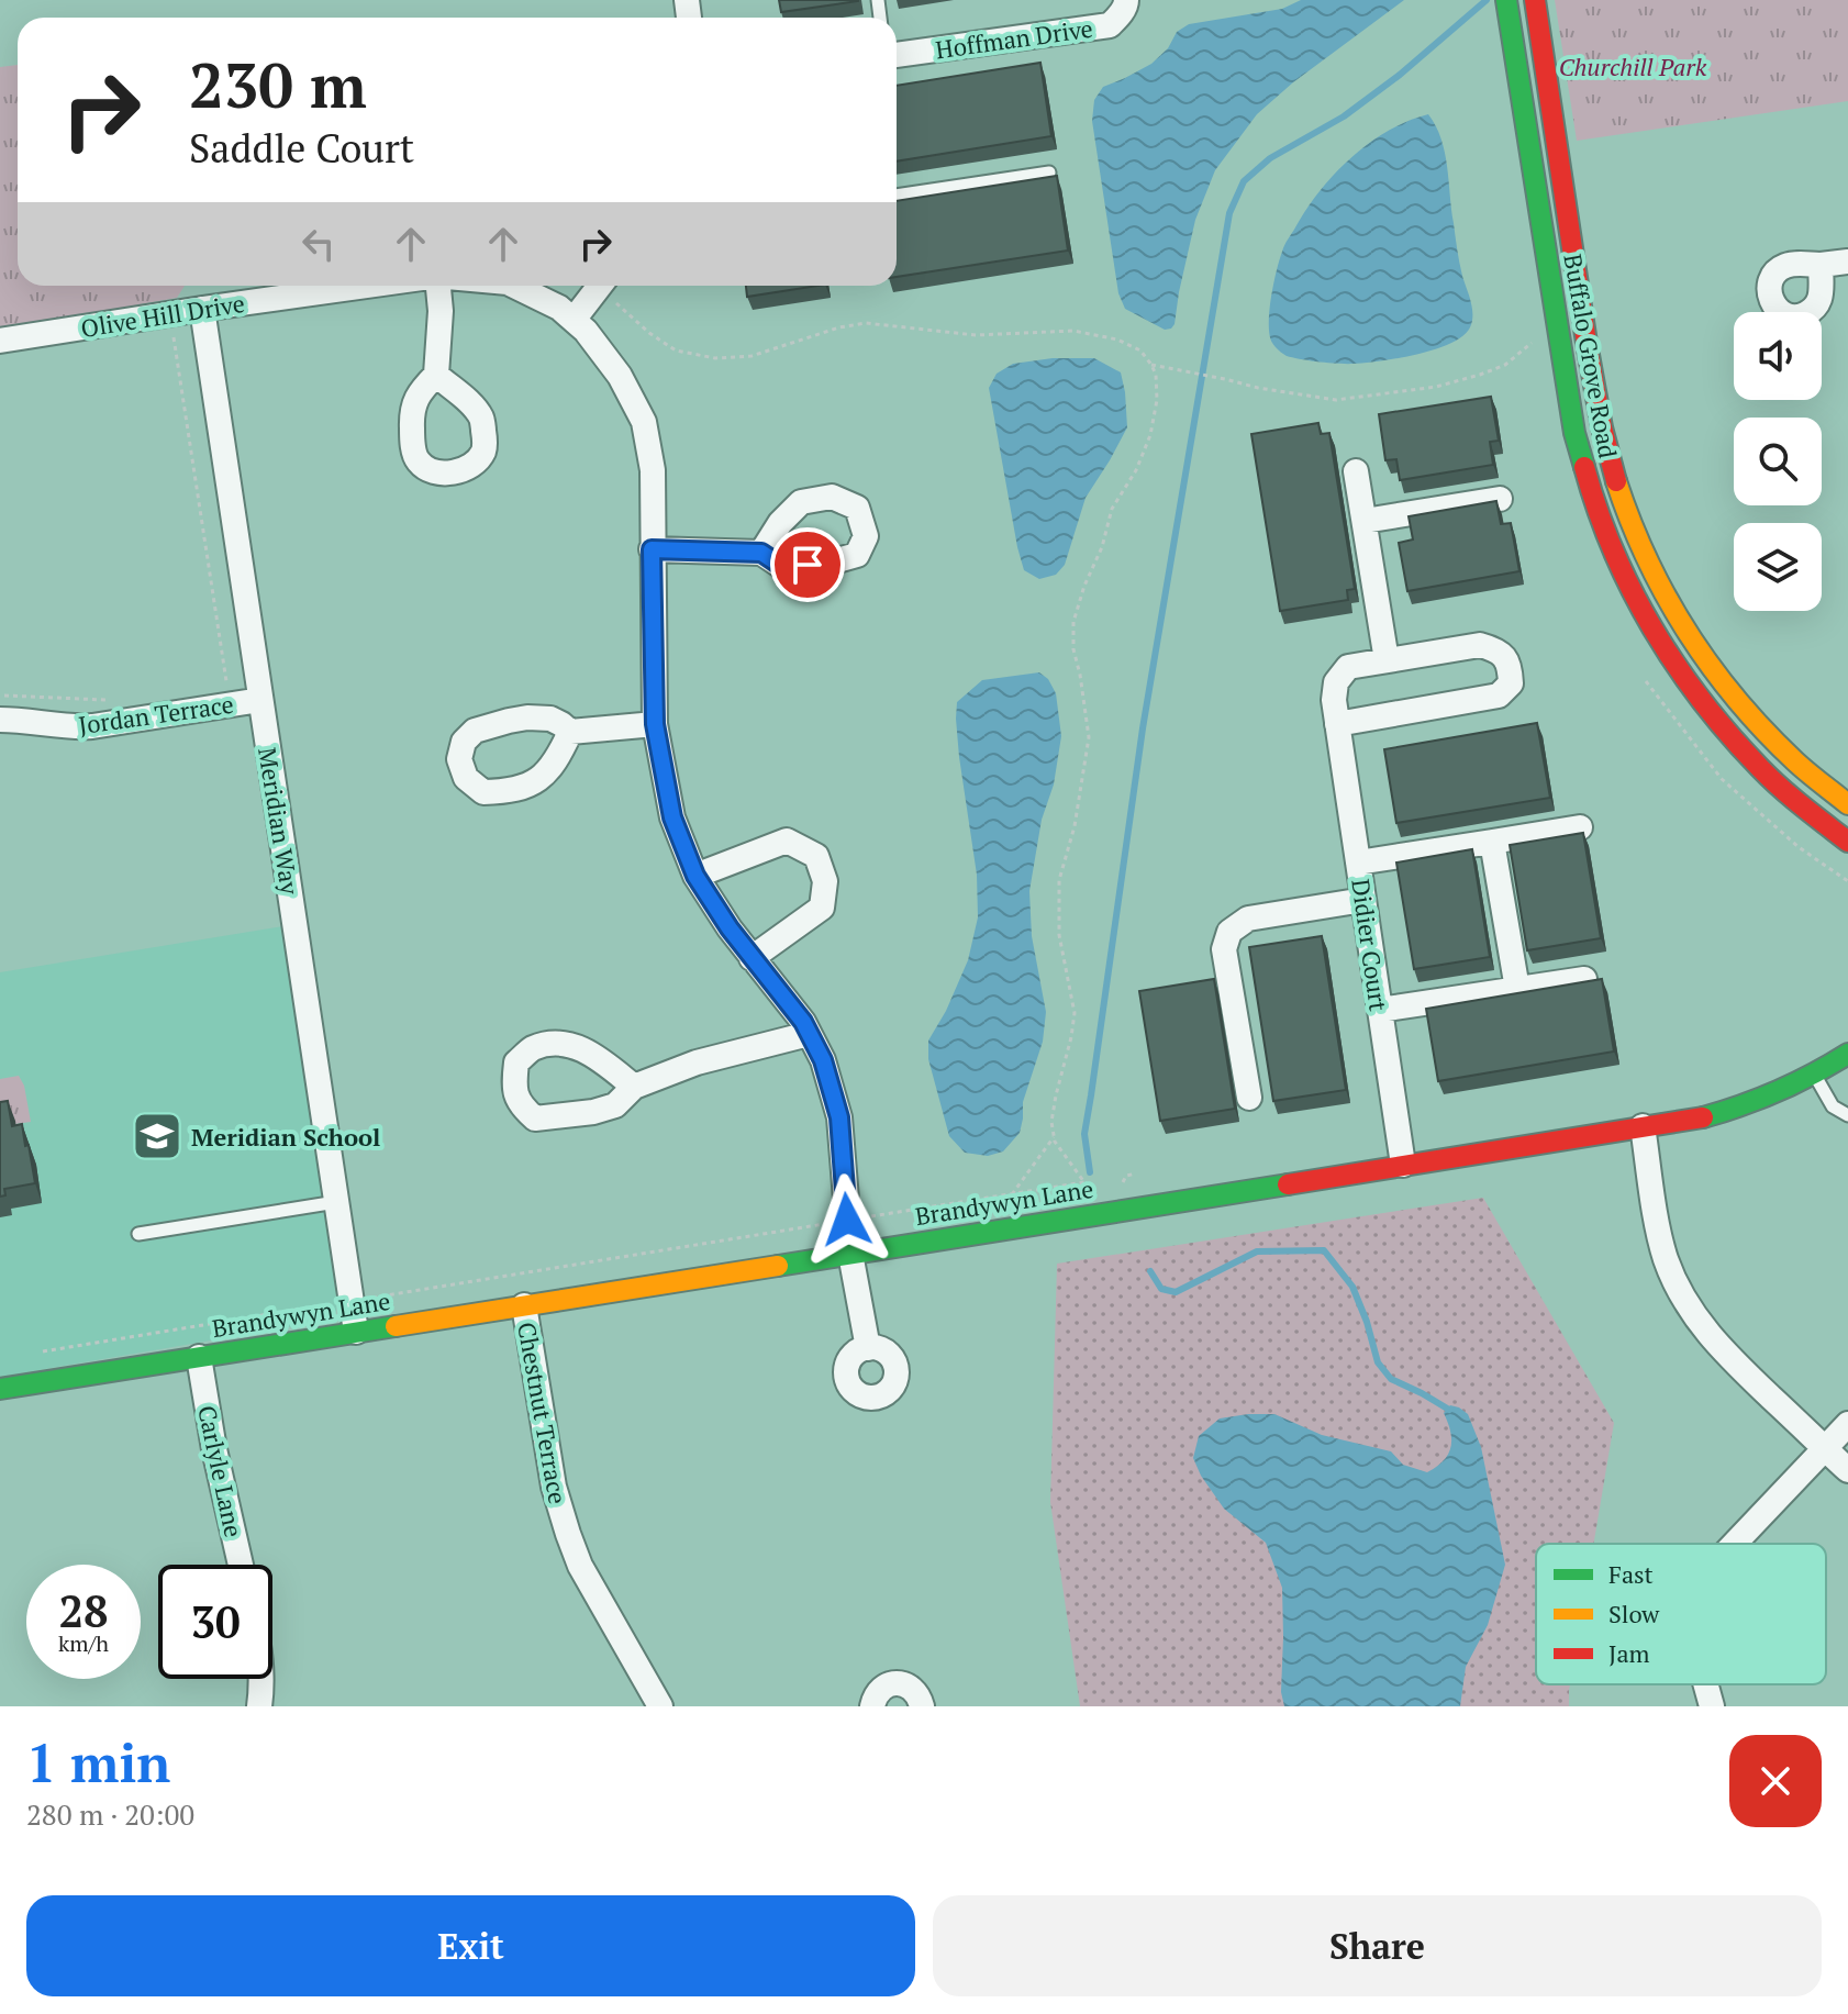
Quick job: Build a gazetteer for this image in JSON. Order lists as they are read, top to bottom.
{
  "streets": {
    "street": [
      "Hoffman Drive",
      "Olive Hill Drive",
      "Buffalo Grove Road",
      "Jordan Terrace",
      "Meridian Way",
      "Didier Court",
      "Brandywyn Lane",
      "Chestnut Terrace",
      "Carlyle Lane"
    ]
  },
  "crossings": [
    ["Olive Hill Drive", "Meridian Way"],
    ["Jordan Terrace", "Meridian Way"],
    ["Meridian Way", "Brandywyn Lane"],
    ["Didier Court", "Brandywyn Lane"],
    ["Brandywyn Lane", "Chestnut Terrace"],
    ["Brandywyn Lane", "Carlyle Lane"]
  ],
  "parks": ["Churchill Park"],
  "places": {
    "school or university": ["Meridian School"]
  },
  "legend": ["Fast", "Slow", "Jam"],
  "page": {
    "turn": ["230 m", "Saddle Court"],
    "speed": "28 km/h",
    "limit": "30",
    "heading": ["1 min", "280 m · 20:00"],
    "buttons": ["Exit", "Share"]
  }
}
